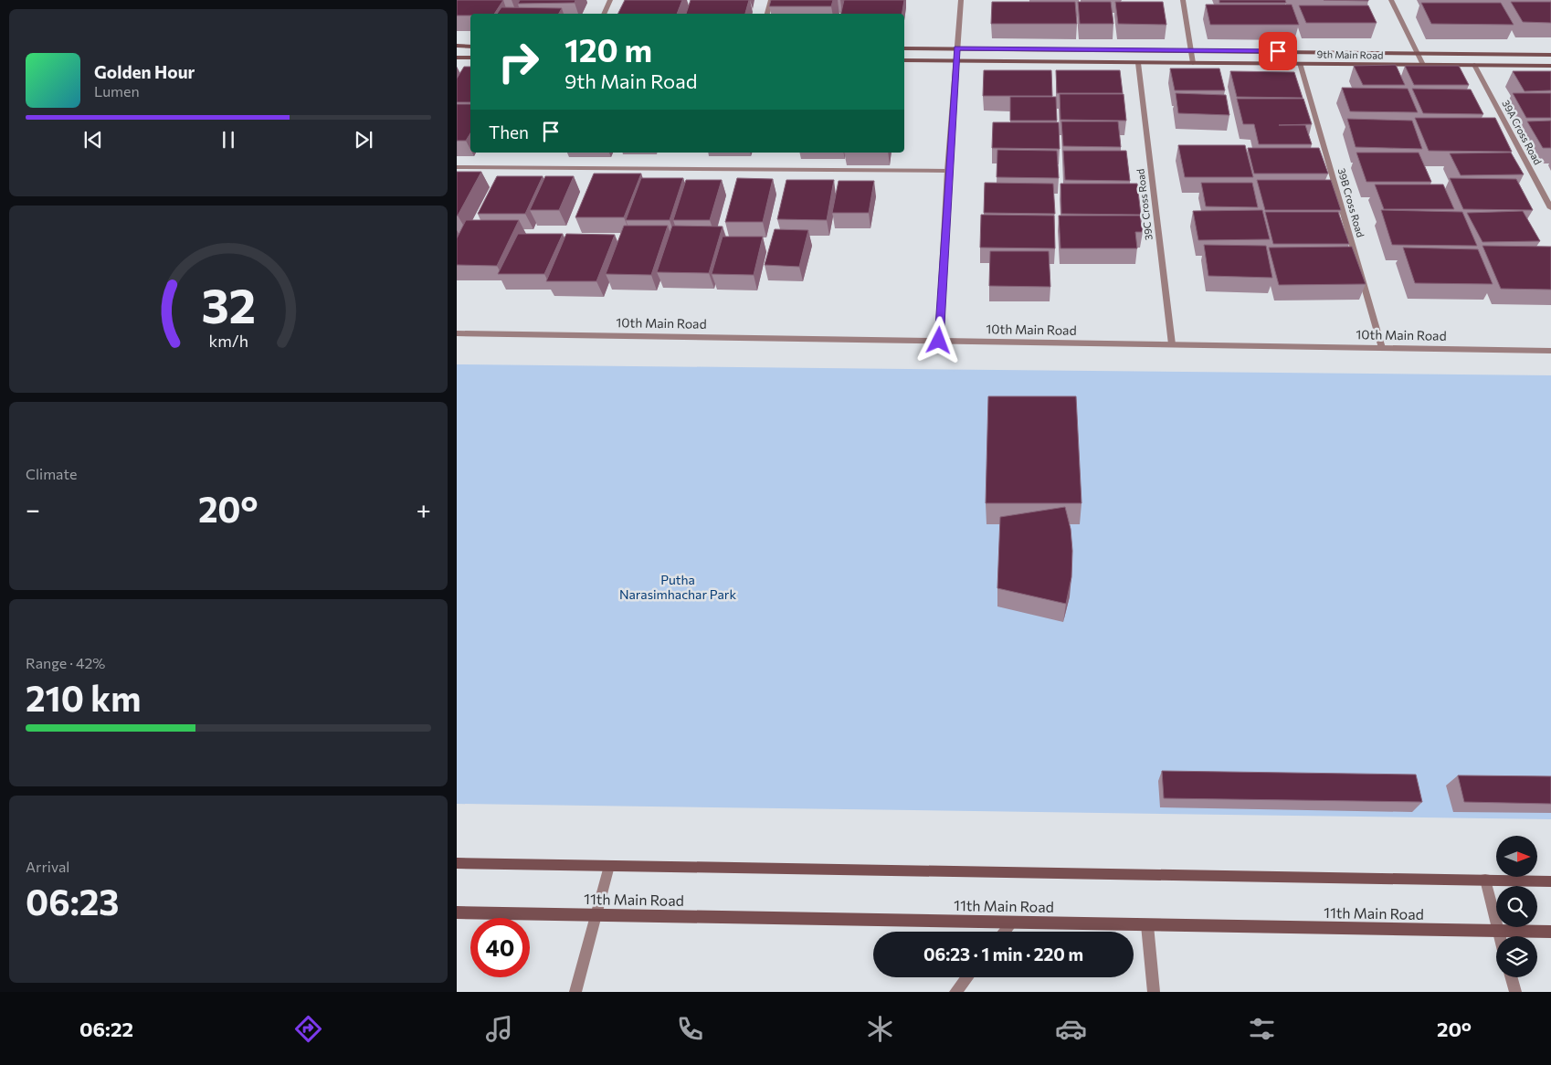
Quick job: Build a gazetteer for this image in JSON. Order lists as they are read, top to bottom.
{
  "streets": {
    "main road": ["9th Main Road", "11th Main Road"],
    "street": [
      "39A Cross Road",
      "39B Cross Road",
      "39C Cross Road",
      "10th Main Road"
    ]
  },
  "crossings": [
    ["9th Main Road", "39A Cross Road"],
    ["9th Main Road", "39B Cross Road"],
    ["9th Main Road", "39C Cross Road"],
    ["39B Cross Road", "10th Main Road"],
    ["39C Cross Road", "10th Main Road"]
  ],
  "parks": ["Putha Narasimhachar Park"],
  "north": "right",
  "page": {
    "turn": ["120 m", "9th Main Road"],
    "song": ["Golden Hour", "Lumen"],
    "then": "Then",
    "tile": [
      "Climate",
      ["Range · 42%", "210 km"],
      ["Arrival", "06:23"]
    ],
    "heat": ["−", "20°", "+"],
    "limit": "40",
    "trip": "06:23 · 1 min · 220 m",
    "tabs": ["06:22", "20°"],
    "gauge": ["32", "km/h"]
  }
}
